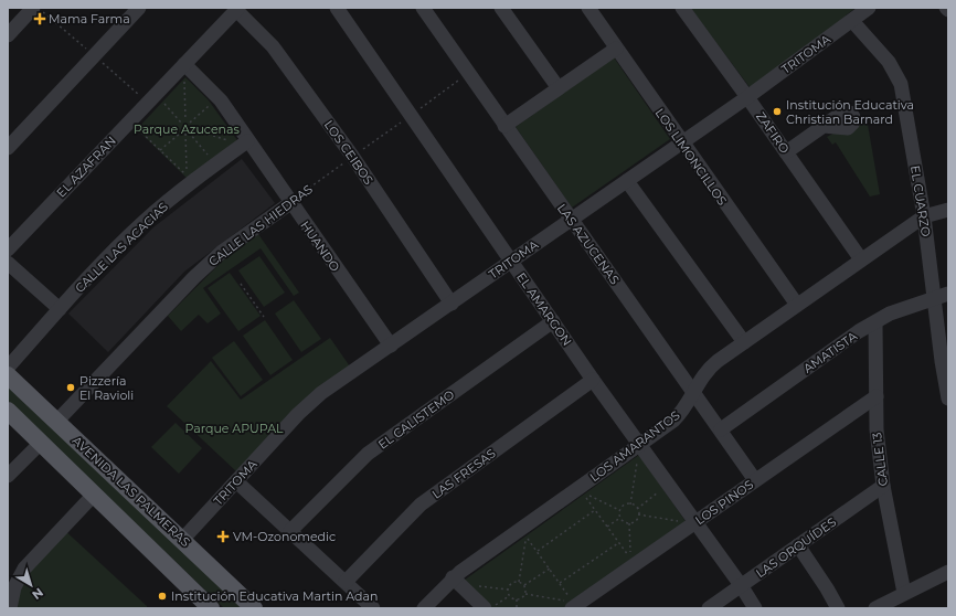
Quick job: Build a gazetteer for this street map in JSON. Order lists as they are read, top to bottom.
{
  "streets": {
    "main road": ["AVENIDA LAS PALMERAS"],
    "street": [
      "TRITOMA",
      "ZAFIRO",
      "LOS CEIBOS",
      "LOS LIMONCILLOS",
      "EL AZAFRAN",
      "EL CUARZO",
      "CALLE LAS HIEDRAS",
      "LAS AZUCENAS",
      "HUANDO",
      "CALLE LAS ACACIAS",
      "EL AMARGON",
      "AMATISTA",
      "EL CALISTEMO",
      "LOS AMARANTOS",
      "CALLE 13",
      "LAS FRESAS",
      "LOS PINOS",
      "LAS ORQUÍDES"
    ]
  },
  "crossings": [
    ["TRITOMA", "ZAFIRO"],
    ["TRITOMA", "LOS CEIBOS"],
    ["TRITOMA", "LOS LIMONCILLOS"],
    ["TRITOMA", "EL CUARZO"],
    ["TRITOMA", "LAS AZUCENAS"],
    ["TRITOMA", "HUANDO"],
    ["TRITOMA", "EL AMARGON"],
    ["TRITOMA", "AVENIDA LAS PALMERAS"],
    ["ZAFIRO", "LOS AMARANTOS"],
    ["LOS CEIBOS", "EL AZAFRAN"],
    ["LOS CEIBOS", "CALLE LAS HIEDRAS"],
    ["LOS LIMONCILLOS", "LOS AMARANTOS"],
    ["EL AZAFRAN", "HUANDO"],
    ["EL CUARZO", "AMATISTA"],
    ["EL CUARZO", "LOS AMARANTOS"],
    ["CALLE LAS HIEDRAS", "LAS AZUCENAS"],
    ["CALLE LAS HIEDRAS", "HUANDO"],
    ["CALLE LAS HIEDRAS", "EL AMARGON"],
    ["CALLE LAS HIEDRAS", "AVENIDA LAS PALMERAS"],
    ["LAS AZUCENAS", "AMATISTA"],
    ["LAS AZUCENAS", "LOS AMARANTOS"],
    ["LAS AZUCENAS", "LOS PINOS"],
    ["HUANDO", "CALLE LAS ACACIAS"],
    ["EL AMARGON", "EL CALISTEMO"],
    ["EL AMARGON", "LOS AMARANTOS"],
    ["EL AMARGON", "LAS FRESAS"],
    ["EL AMARGON", "LOS PINOS"],
    ["EL AMARGON", "LAS ORQUÍDES"],
    ["AMATISTA", "CALLE 13"],
    ["CALLE 13", "LOS PINOS"],
    ["CALLE 13", "LAS ORQUÍDES"]
  ],
  "parks": ["Parque Azucenas", "Parque APUPAL"],
  "places": {
    "health": ["Mama Farma", "VM-Ozonomedic"],
    "other": ["Institución Educativa Christian Barnard", "Pizzería El Ravioli", "Institución Educativa Martin Adan"]
  },
  "north": "bottom right"
}
